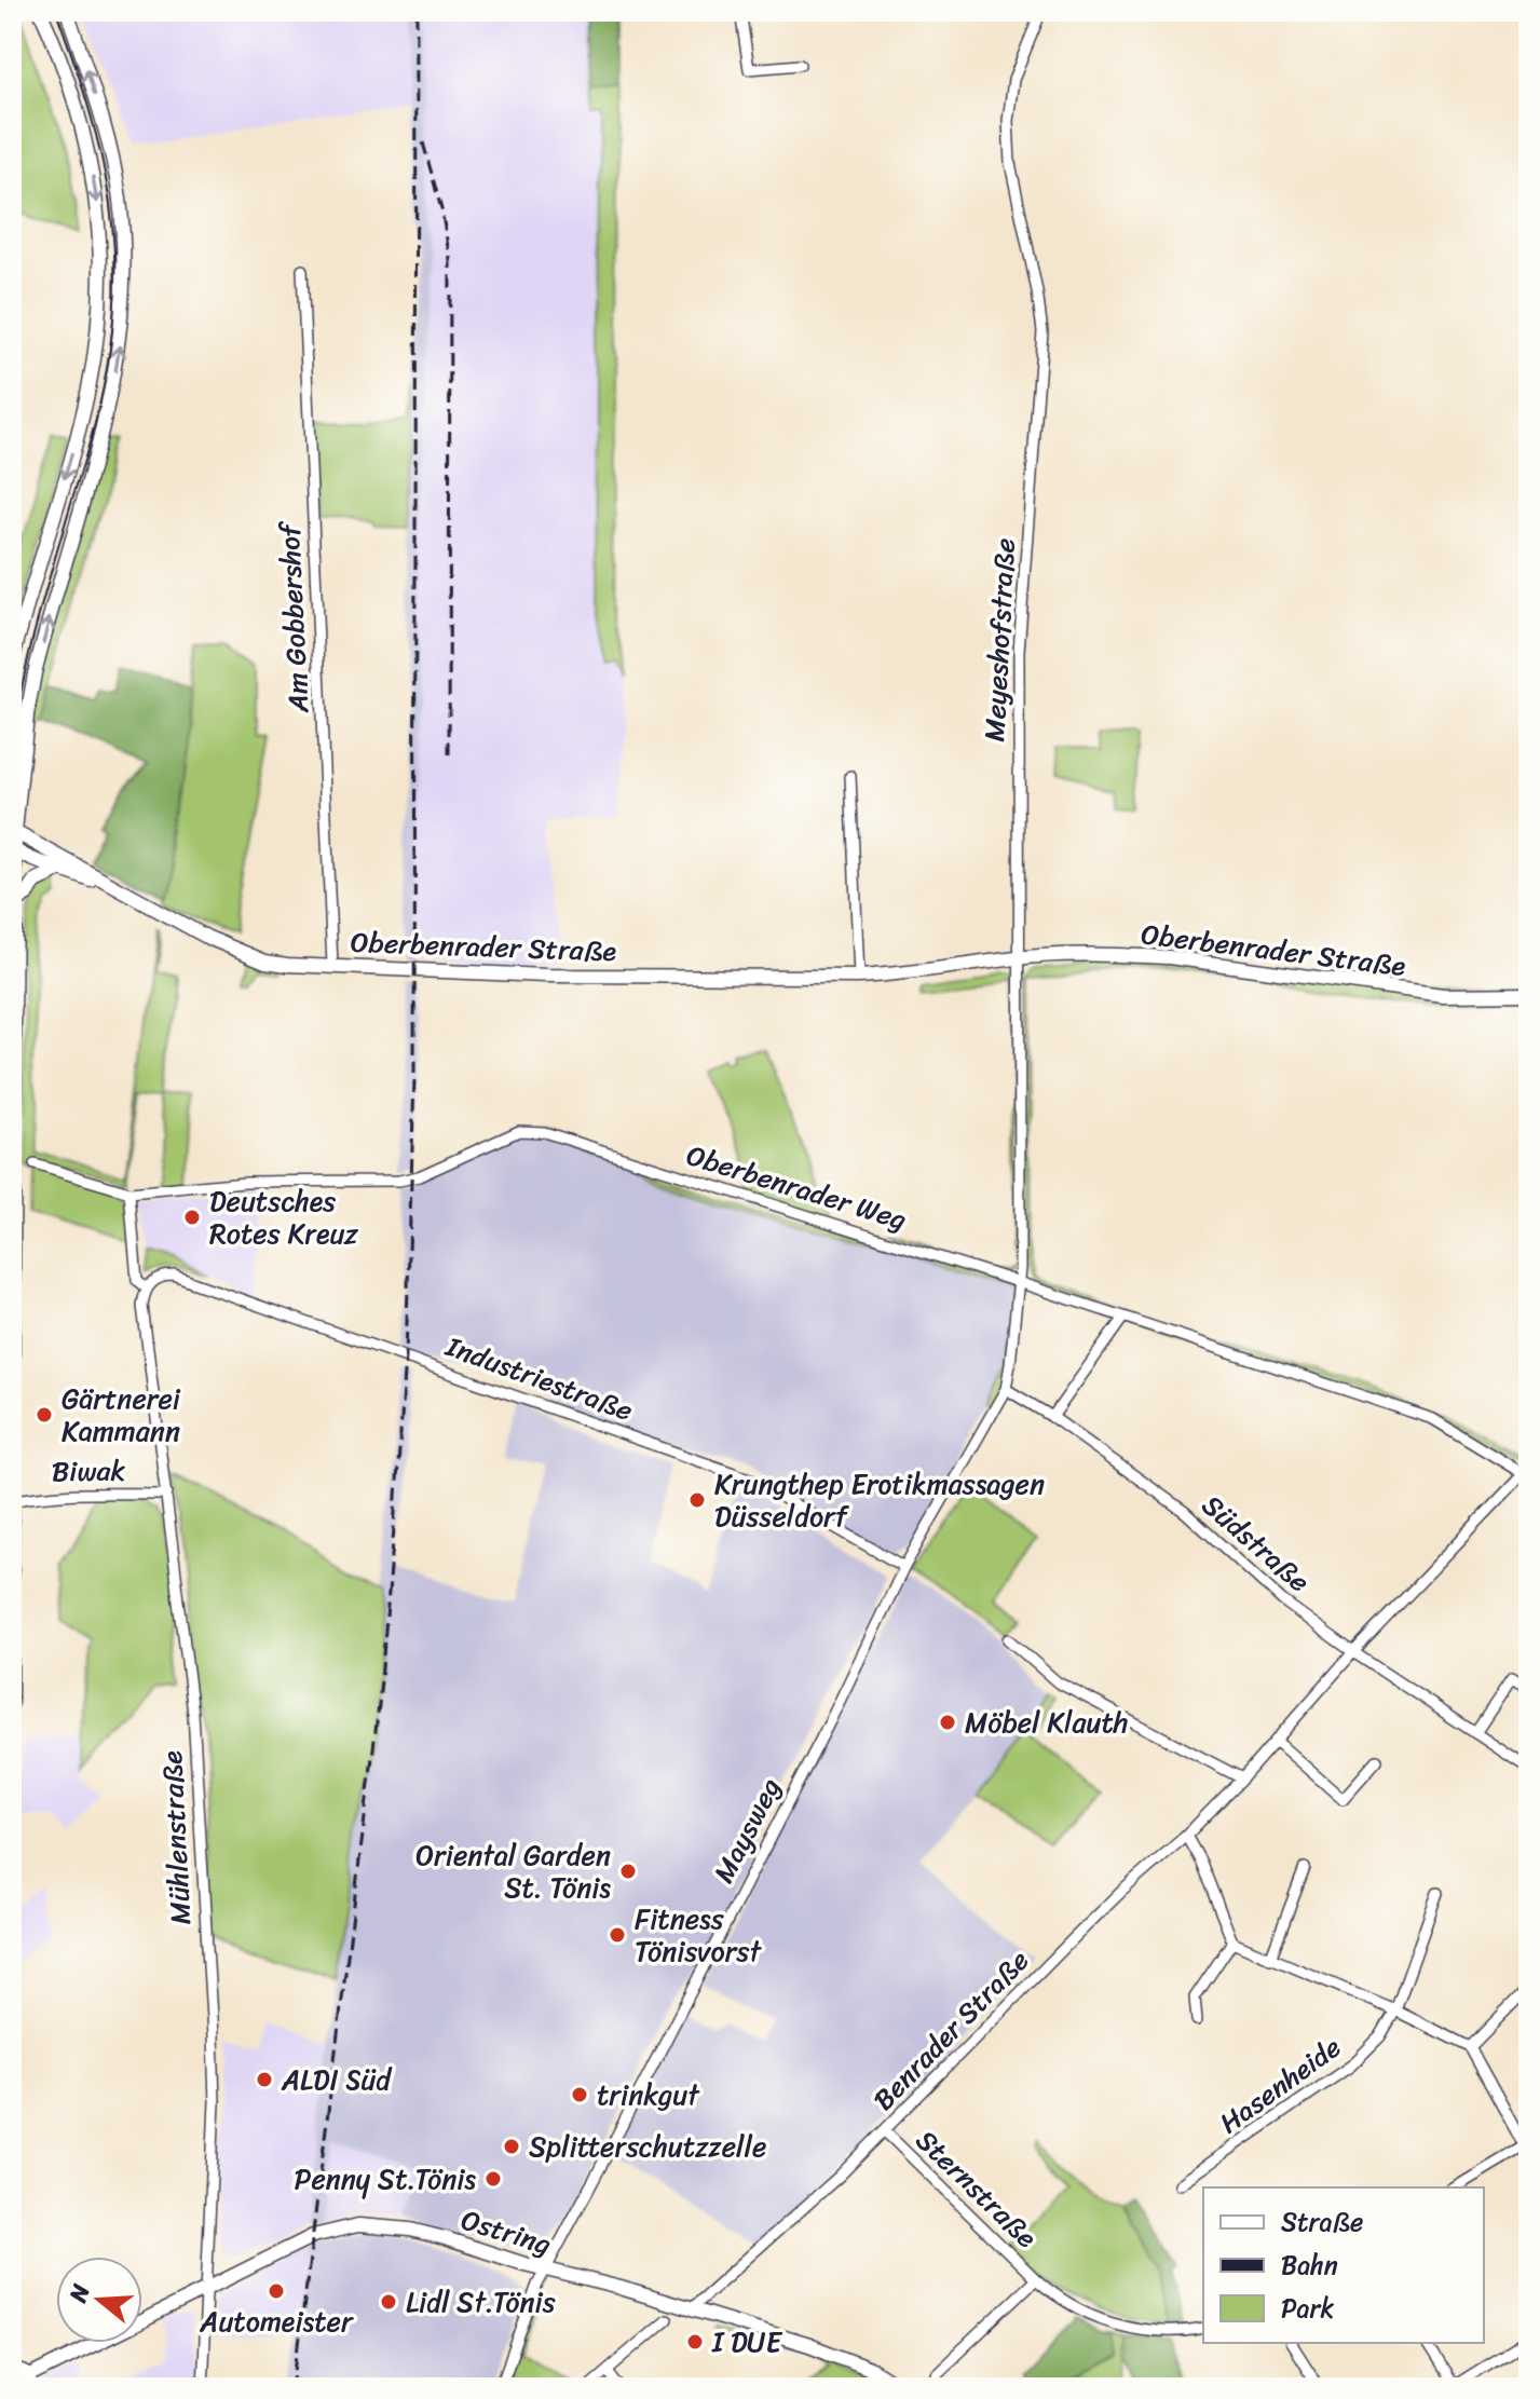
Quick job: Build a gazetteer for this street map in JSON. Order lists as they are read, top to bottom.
{
  "streets": {
    "main road": ["Oberbenrader Straße", "Ostring"],
    "street": [
      "Am Gobbershof",
      "Meyeshofstraße",
      "Oberbenrader Weg",
      "Industriestraße",
      "Biwak",
      "Südstraße",
      "Maysweg",
      "Mühlenstraße",
      "Benrader Straße",
      "Hasenheide",
      "Sternstraße"
    ]
  },
  "crossings": [
    ["Am Gobbershof", "Oberbenrader Straße"],
    ["Meyeshofstraße", "Oberbenrader Straße"],
    ["Meyeshofstraße", "Oberbenrader Weg"],
    ["Meyeshofstraße", "Maysweg"],
    ["Oberbenrader Weg", "Maysweg"],
    ["Oberbenrader Weg", "Mühlenstraße"],
    ["Oberbenrader Weg", "Benrader Straße"],
    ["Industriestraße", "Maysweg"],
    ["Industriestraße", "Mühlenstraße"],
    ["Biwak", "Mühlenstraße"],
    ["Südstraße", "Maysweg"],
    ["Südstraße", "Benrader Straße"],
    ["Maysweg", "Ostring"],
    ["Mühlenstraße", "Ostring"],
    ["Benrader Straße", "Sternstraße"],
    ["Benrader Straße", "Ostring"]
  ],
  "places": [
    "Deutsches Rotes Kreuz",
    "Gärtnerei Kammann",
    "Krungthep Erotikmassagen Düsseldorf",
    "Möbel Klauth",
    "Oriental Garden St. Tönis",
    "Fitness Tönisvorst",
    "ALDI Süd",
    "trinkgut",
    "Splitterschutzzelle",
    "Penny St.Tönis",
    "Automeister",
    "Lidl St.Tönis",
    "I DUE"
  ],
  "legend": ["Straße", "Bahn", "Park"],
  "north": "left"
}
